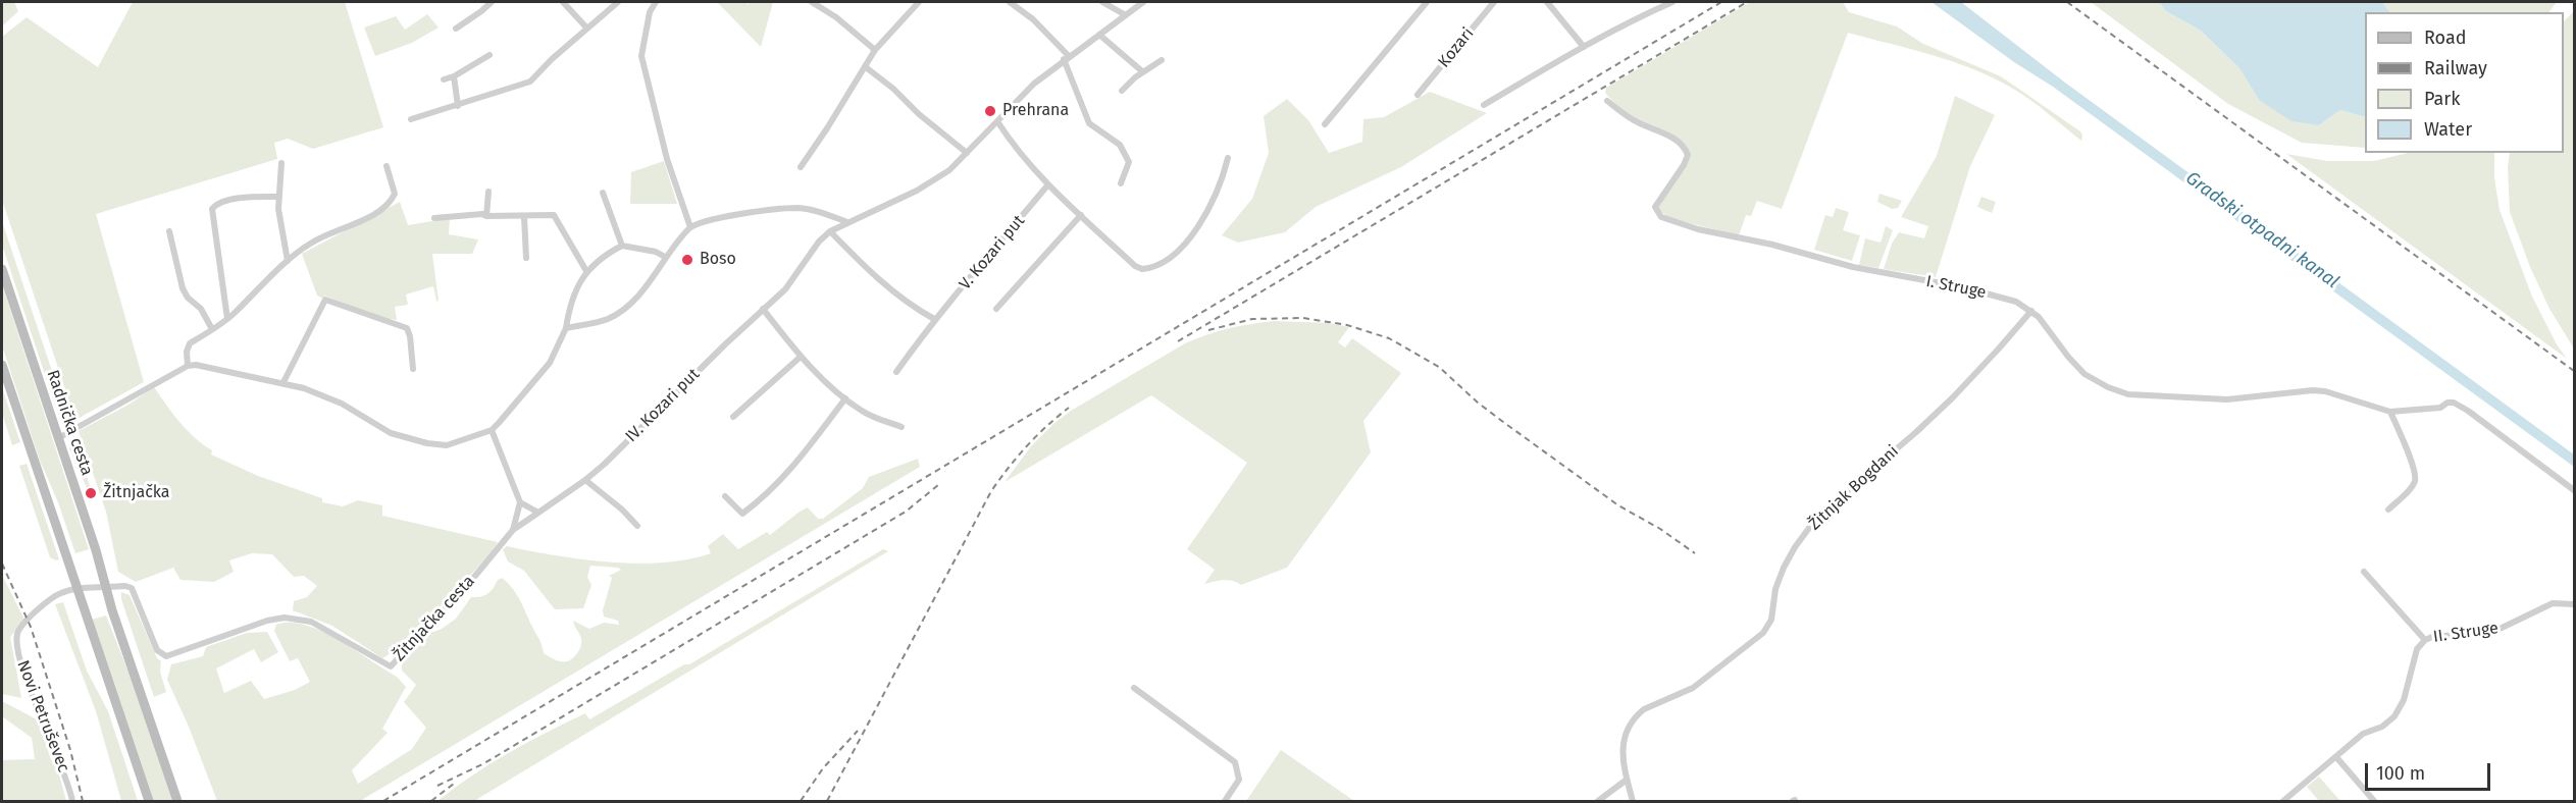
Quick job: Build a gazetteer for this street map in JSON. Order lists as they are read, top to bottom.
{
  "streets": {
    "main road": ["Radnička cesta"],
    "street": [
      "Kozari",
      "V. Kozari put",
      "I. Struge",
      "IV. Kozari put",
      "Žitnjak Bogdani",
      "Žitnjačka cesta",
      "II. Struge",
      "Novi Petruševec"
    ]
  },
  "crossings": [
    ["I. Struge", "Žitnjak Bogdani"],
    ["IV. Kozari put", "Žitnjačka cesta"],
    ["Radnička cesta", "Žitnjačka cesta"]
  ],
  "water": ["Gradski otpadni kanal"],
  "places": ["Prehrana", "Boso", "Žitnjačka"],
  "legend": [
    "Road",
    "Railway",
    "Park",
    "Water"
  ],
  "scale_bar": "100 m"
}
